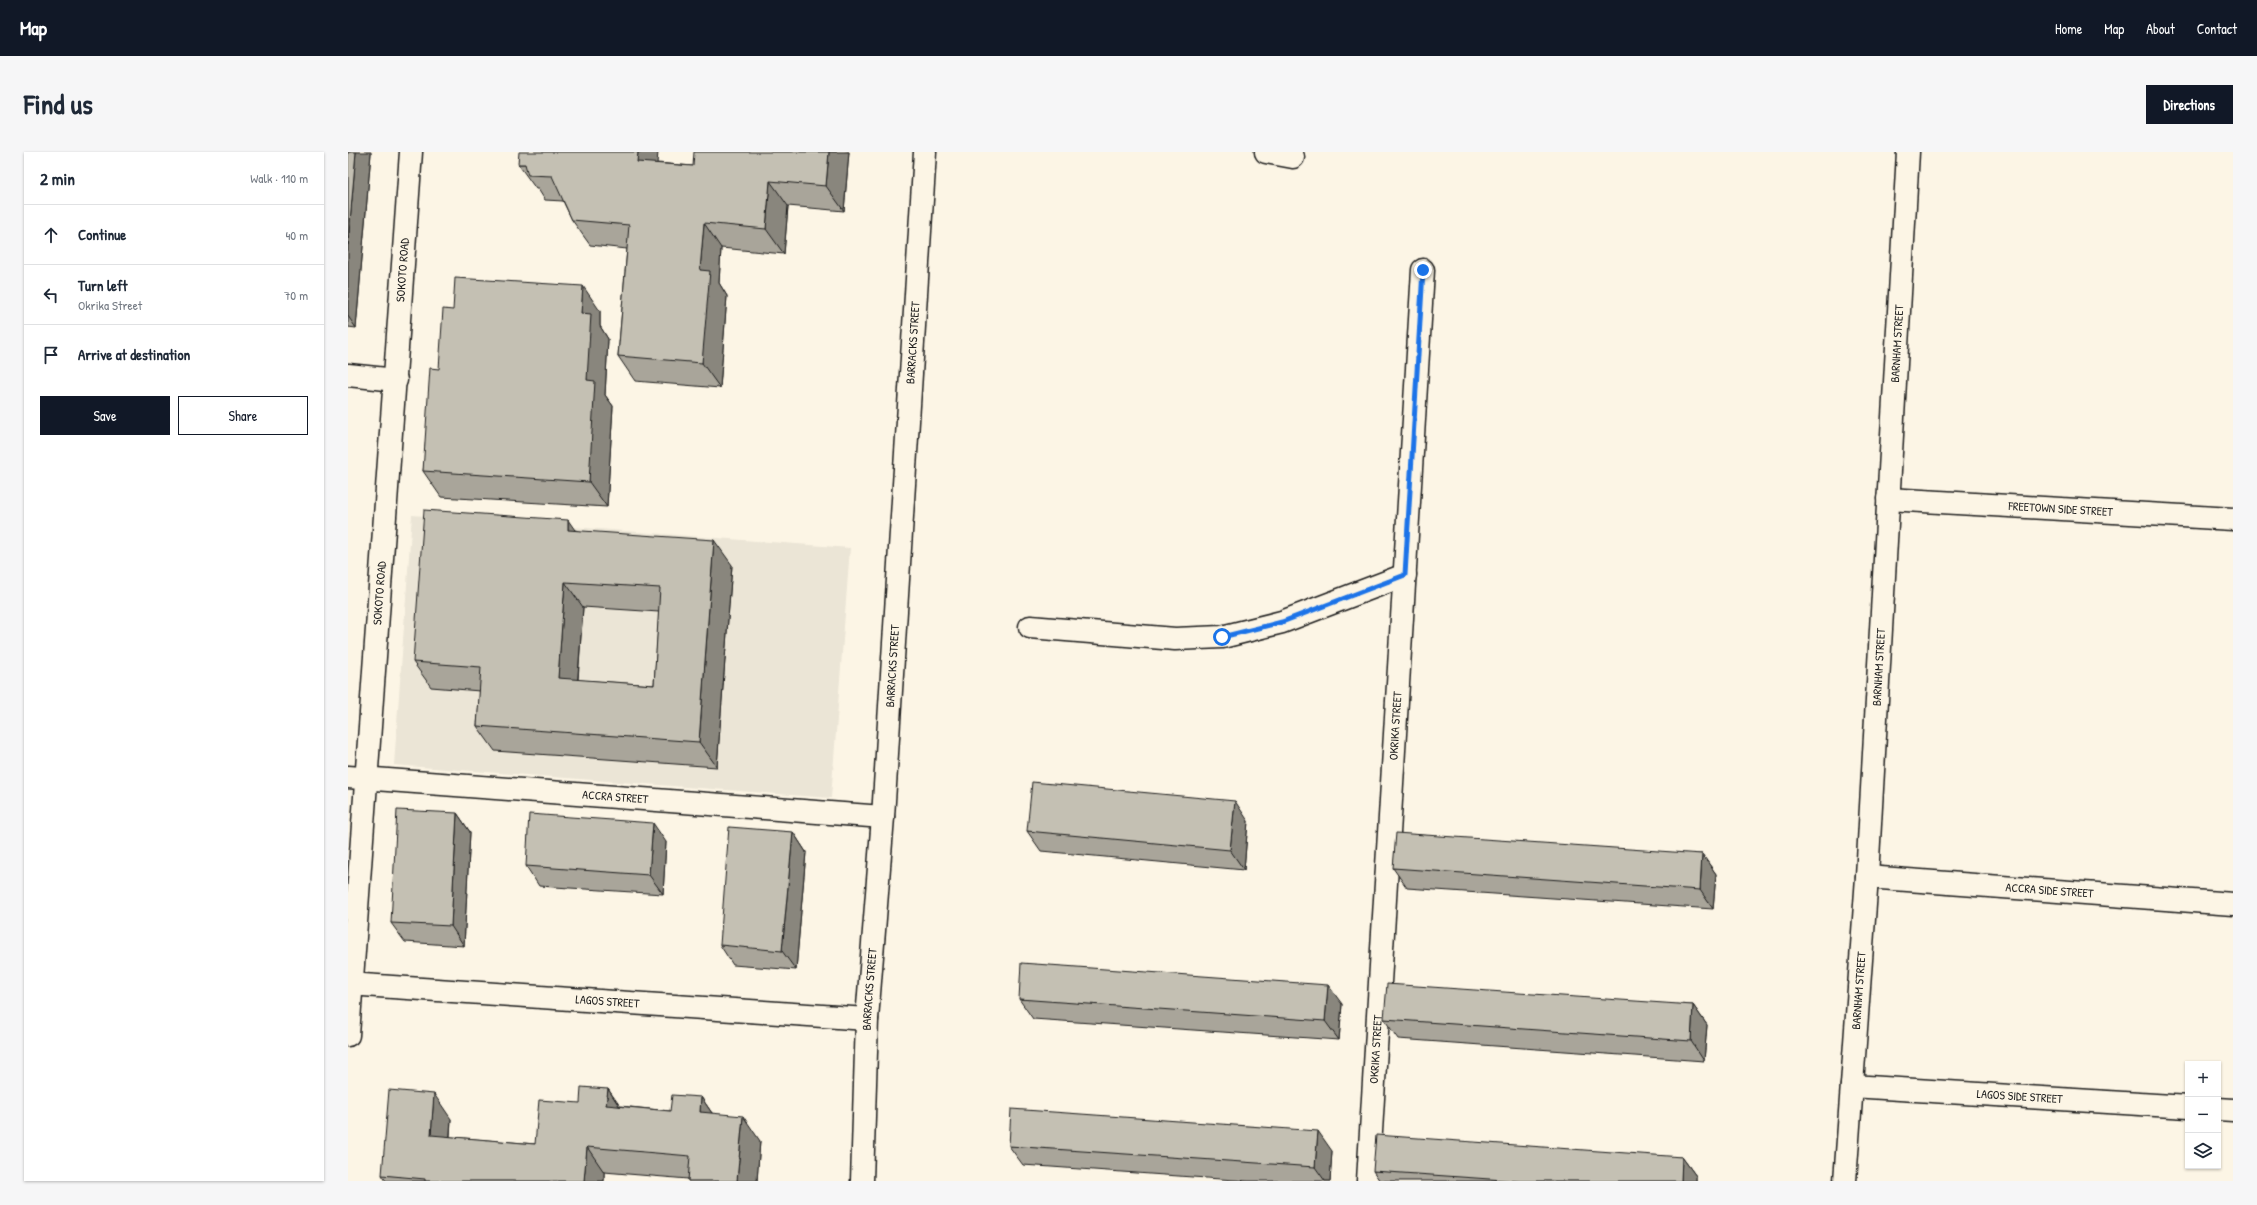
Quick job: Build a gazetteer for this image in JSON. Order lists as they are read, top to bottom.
{
  "streets": {
    "street": [
      "SOKOTO ROAD",
      "BARRACKS STREET",
      "BARNHAM STREET",
      "FREETOWN SIDE STREET",
      "OKRIKA STREET",
      "ACCRA STREET",
      "ACCRA SIDE STREET",
      "LAGOS STREET",
      "LAGOS SIDE STREET"
    ]
  },
  "crossings": [
    ["SOKOTO ROAD", "ACCRA STREET"],
    ["SOKOTO ROAD", "LAGOS STREET"],
    ["BARRACKS STREET", "ACCRA STREET"],
    ["BARRACKS STREET", "LAGOS STREET"],
    ["BARNHAM STREET", "FREETOWN SIDE STREET"],
    ["BARNHAM STREET", "ACCRA SIDE STREET"],
    ["BARNHAM STREET", "LAGOS SIDE STREET"]
  ],
  "page": {
    "header": "Map",
    "nav": [
      "Home",
      "Map",
      "About",
      "Contact"
    ],
    "title": "Find us",
    "buttons": [
      "Directions",
      ["Save", "Share"]
    ],
    "heading": ["2 min", "Walk · 110 m"],
    "list": [
      ["Continue", "40 m"],
      ["Turn left", "Okrika Street", "70 m"],
      "Arrive at destination"
    ],
    "map_buttons": ["+", "−"]
  }
}
